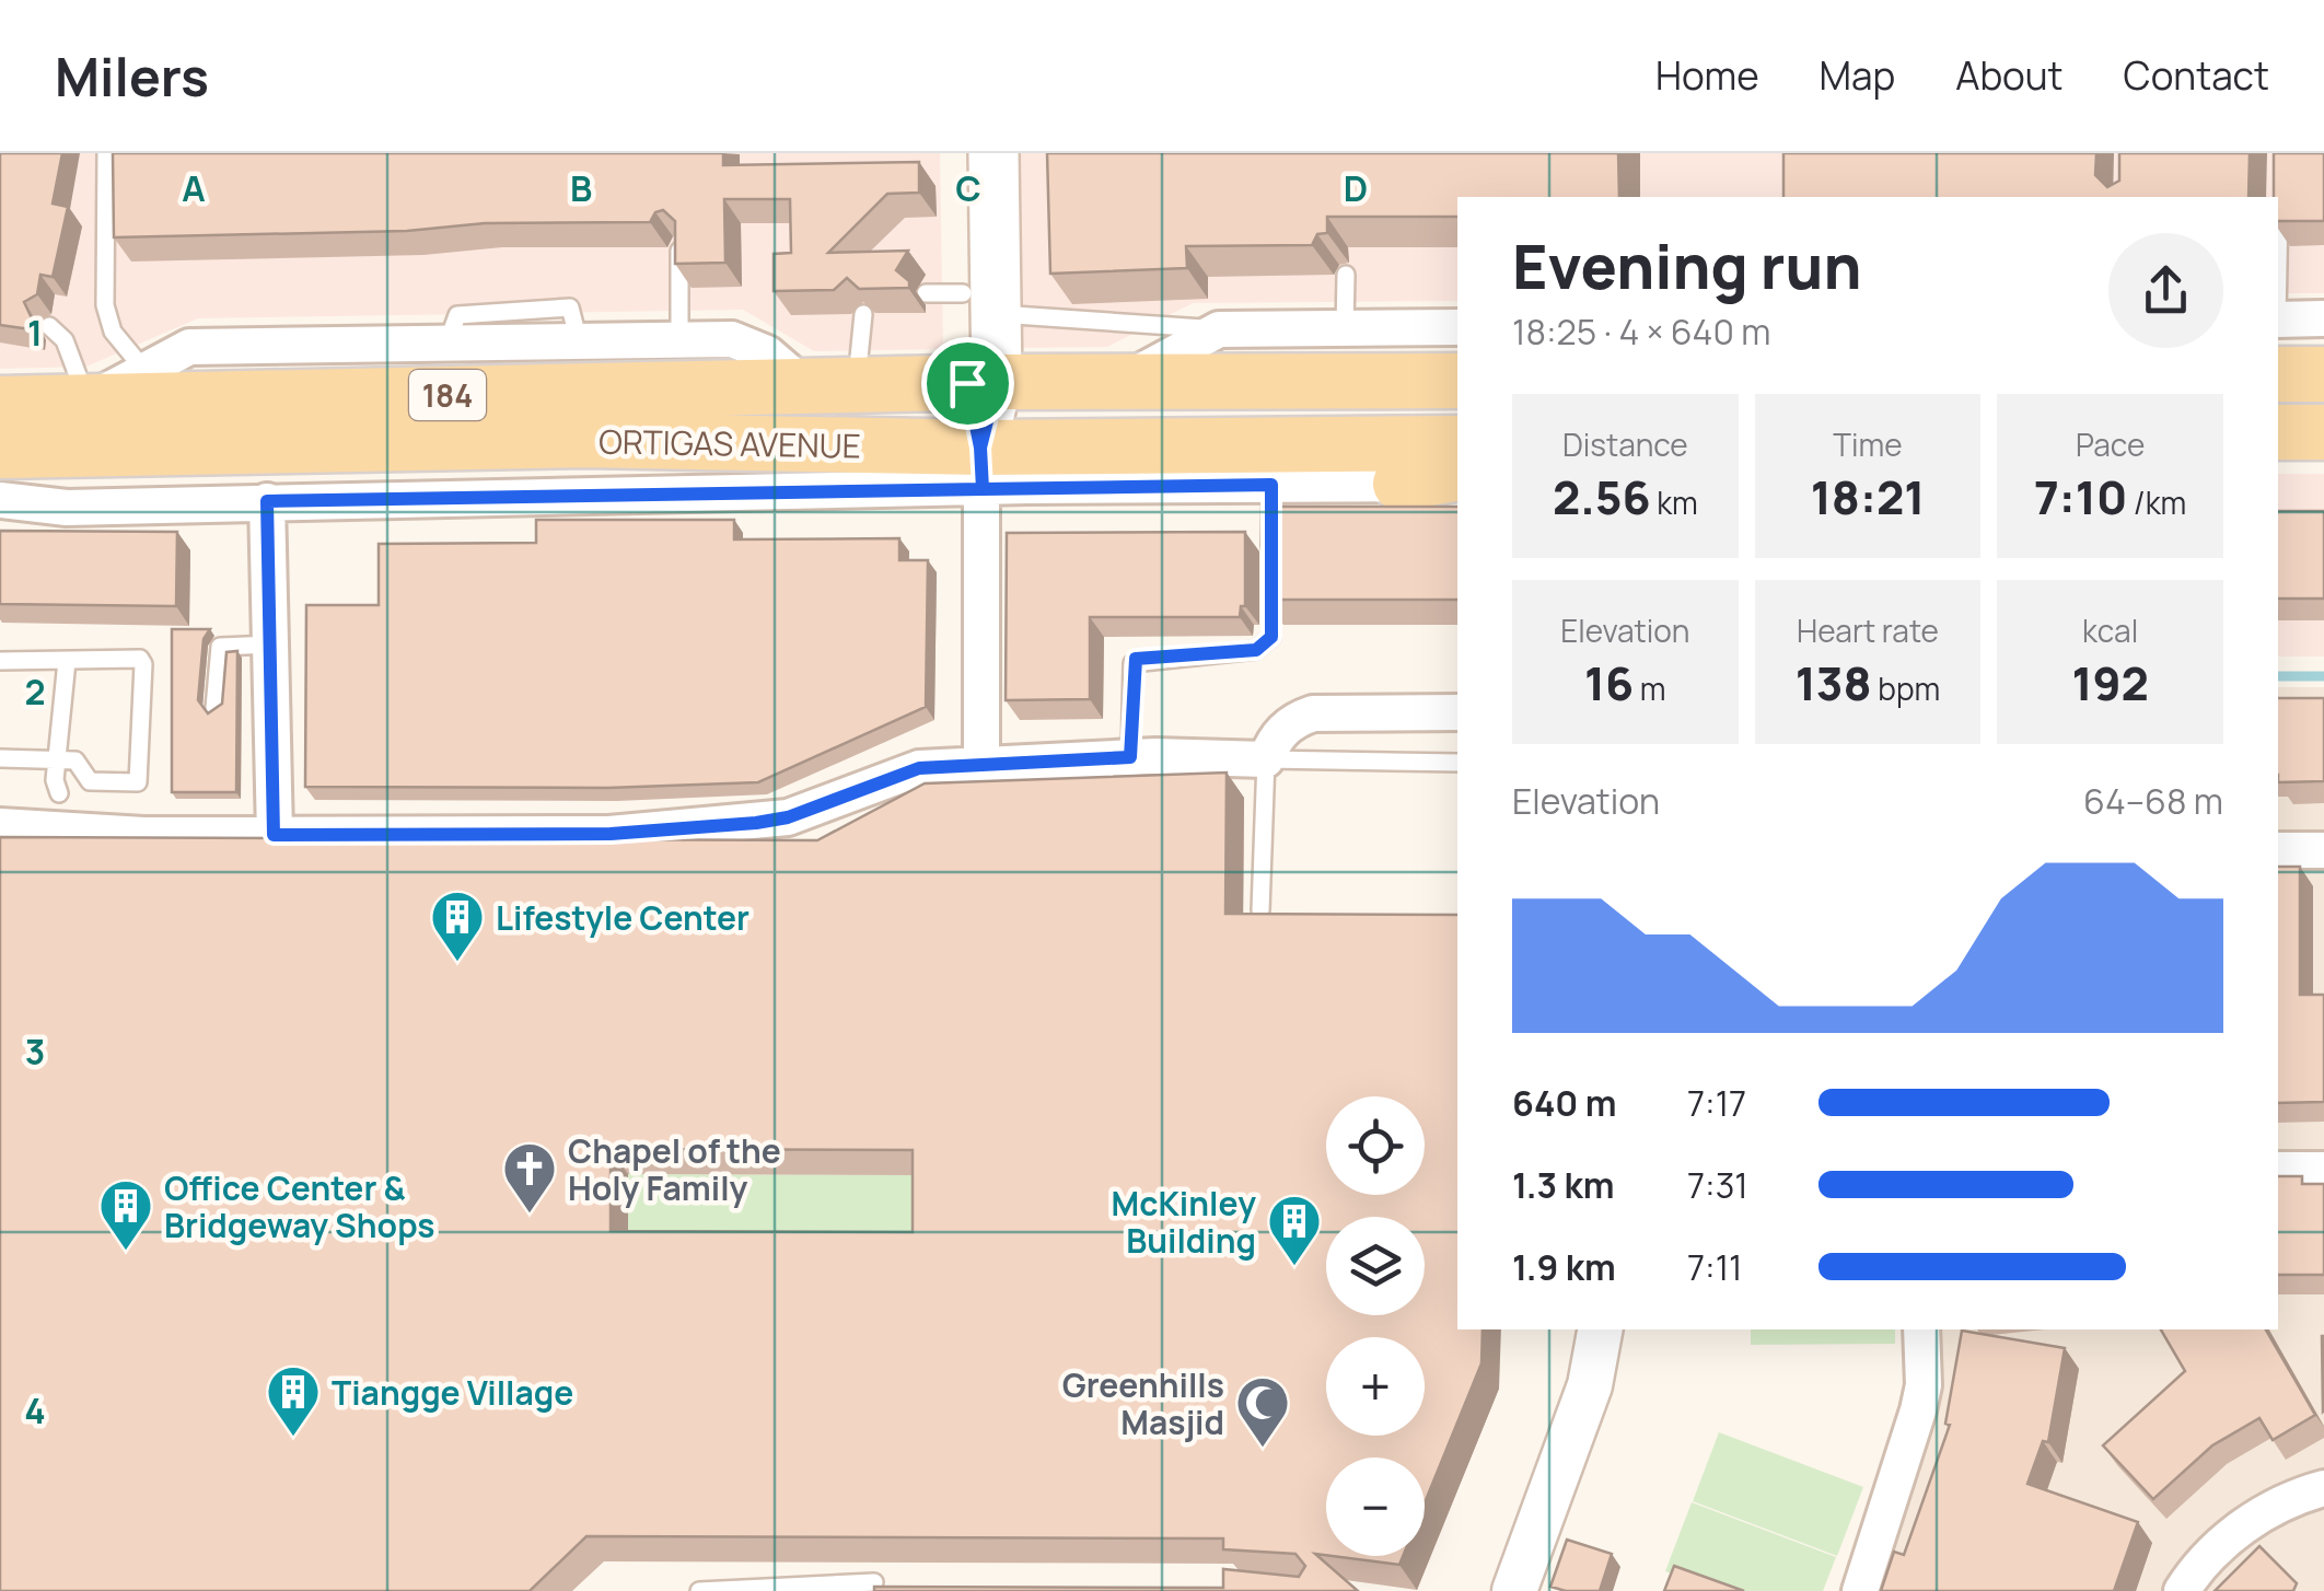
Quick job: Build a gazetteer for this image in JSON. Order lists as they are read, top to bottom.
{
  "streets": {
    "main road": ["184", "ORTIGAS AVENUE"]
  },
  "places": {
    "building": [
      "Lifestyle Center",
      "Office Center & Bridgeway Shops",
      "McKinley Building",
      "Tiangge Village"
    ],
    "church": ["Chapel of the Holy Family"],
    "mosque": ["Greenhills Masjid"]
  },
  "page": {
    "header": "Milers",
    "nav": [
      "Home",
      "Map",
      "About",
      "Contact"
    ],
    "heading": ["Evening run", "18:25 · 4 × 640 m"],
    "stats": [
      ["Distance", "2.56 km"],
      ["Time", "18:21"],
      ["Pace", "7:10 /km"],
      ["Elevation", "16 m"],
      ["Heart rate", "138 bpm"],
      ["kcal", "192"]
    ],
    "chart": ["Elevation", "64–68 m"],
    "list": [
      {
        "name": "640 m",
        "note": "7:17"
      },
      {
        "name": "1.3 km",
        "note": "7:31"
      },
      {
        "name": "1.9 km",
        "note": "7:11"
      }
    ],
    "map_buttons": ["+", "−"]
  },
  "grid": {
    "columns": [
      "A",
      "B",
      "C",
      "D"
    ],
    "rows": [
      "1",
      "2",
      "3",
      "4"
    ]
  }
}
